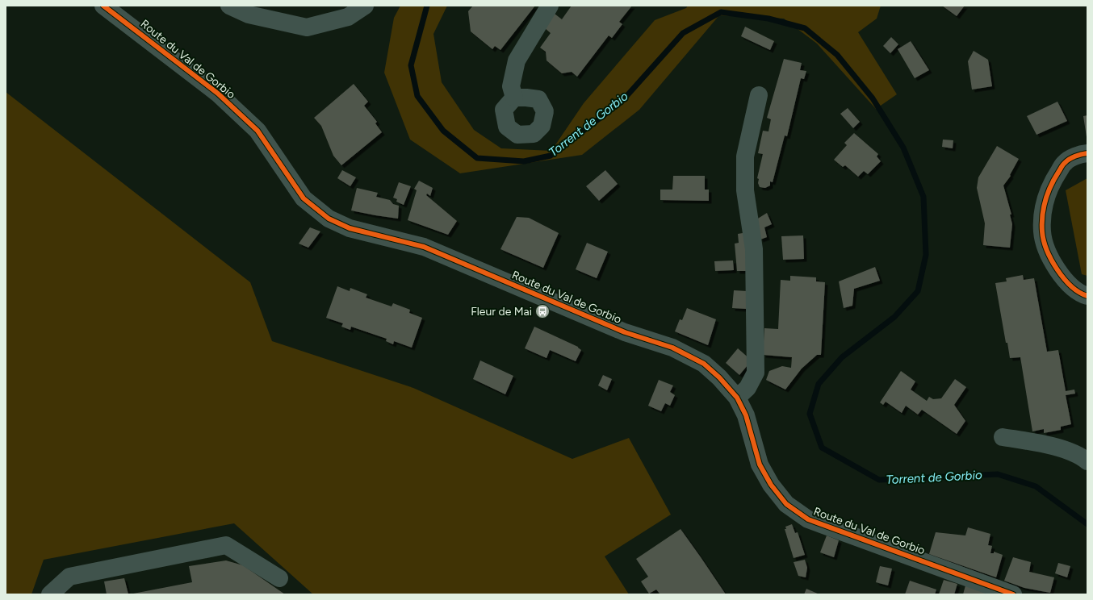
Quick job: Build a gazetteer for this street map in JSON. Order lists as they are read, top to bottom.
{
  "streets": {
    "street": ["Route du Val de Gorbio"]
  },
  "water": ["Torrent de Gorbio"],
  "places": {
    "bus stop": ["Fleur de Mai"]
  }
}
